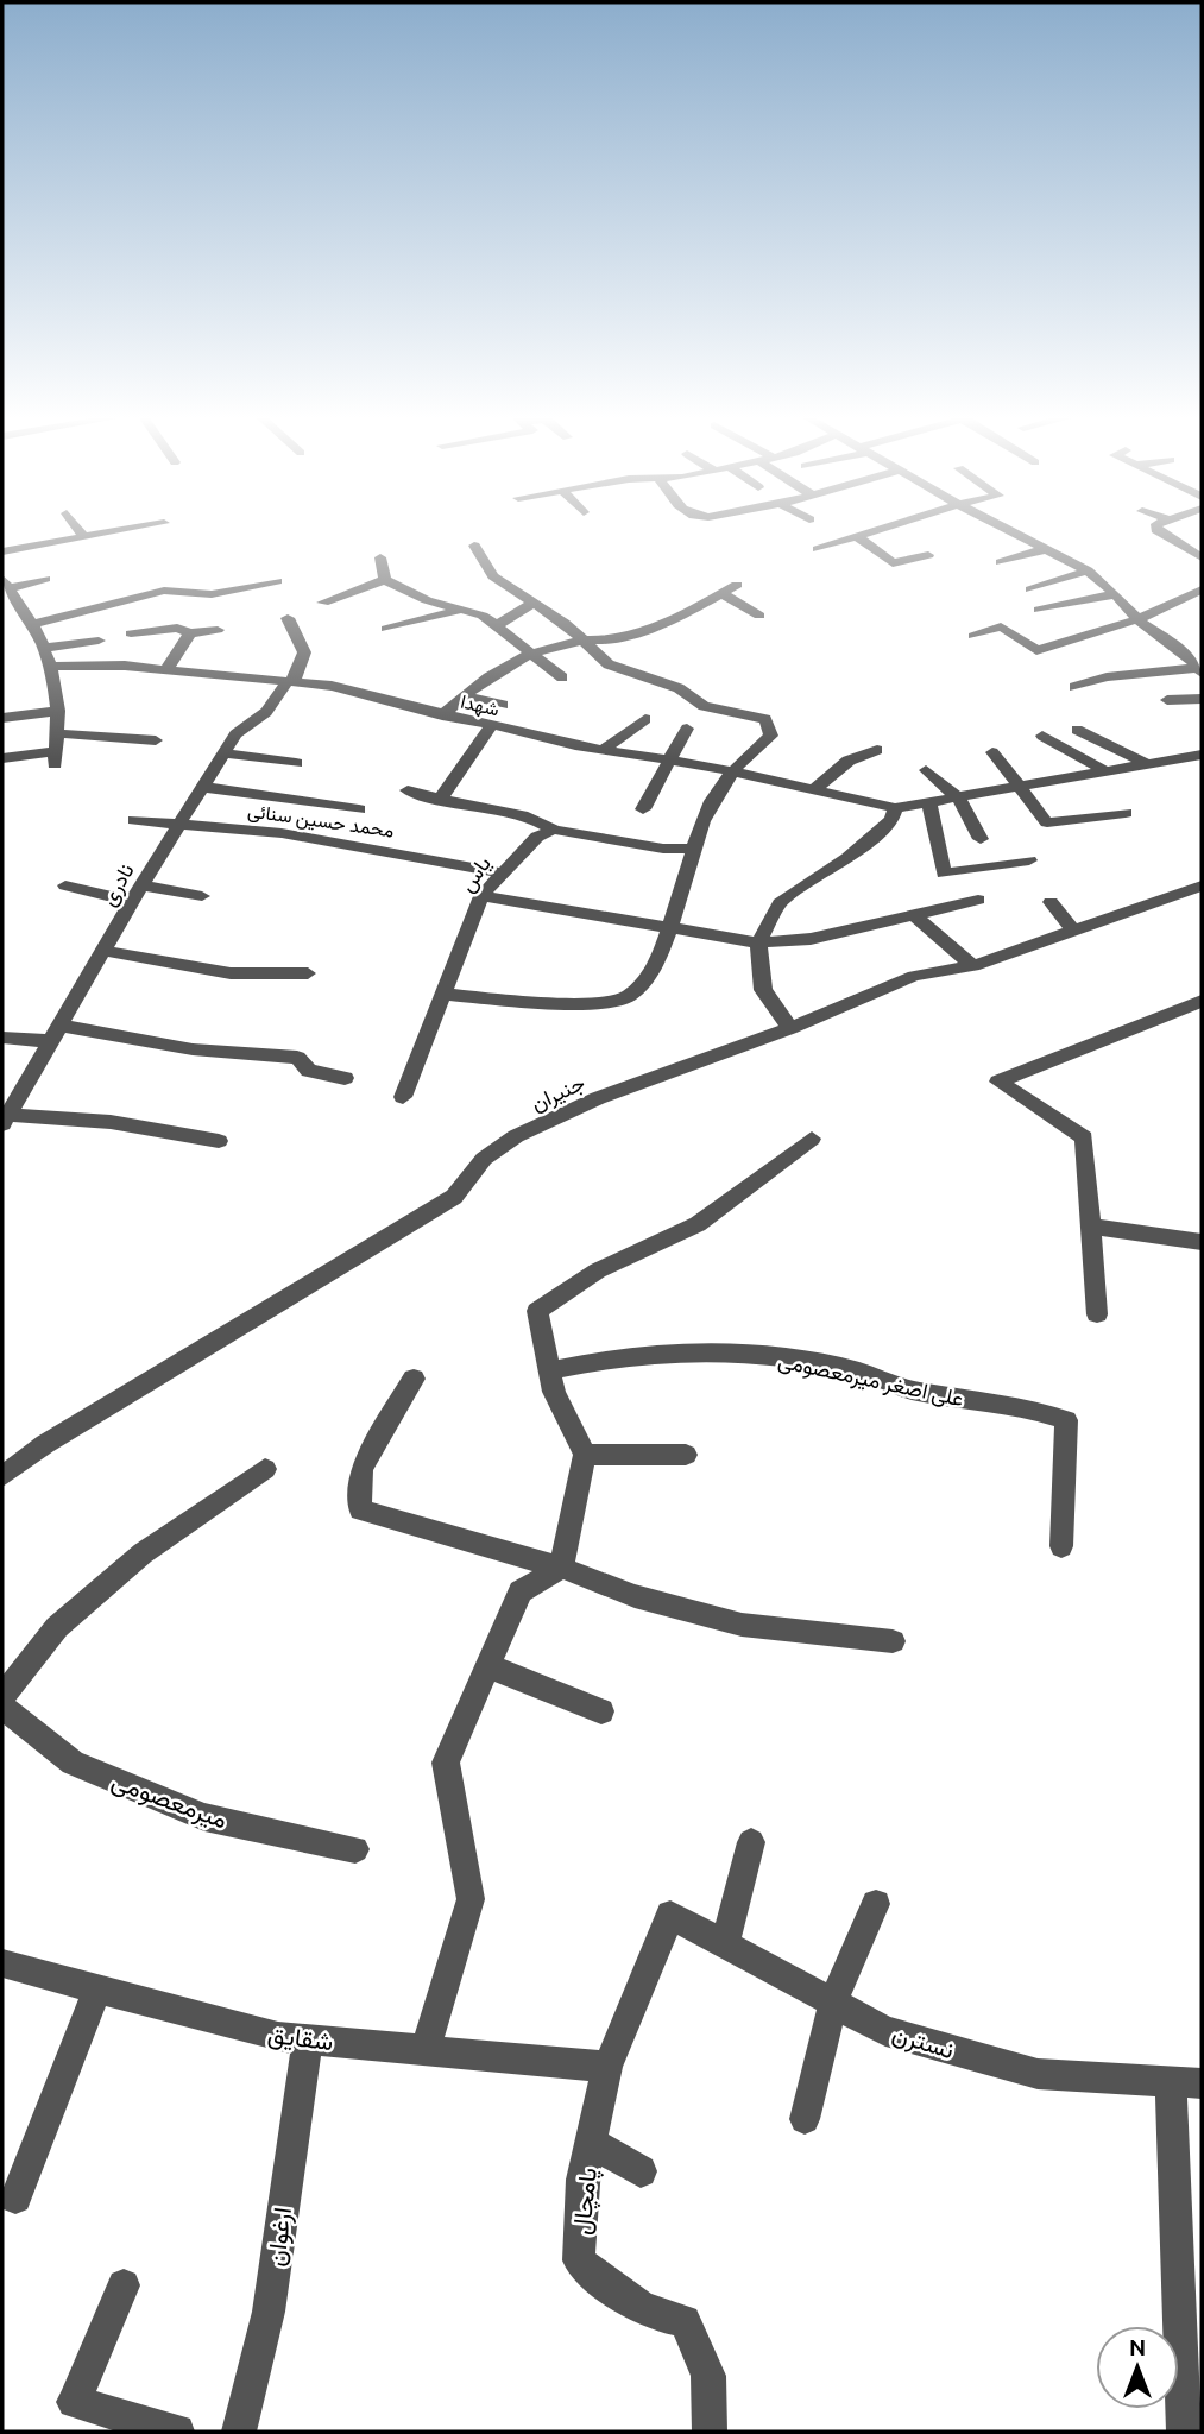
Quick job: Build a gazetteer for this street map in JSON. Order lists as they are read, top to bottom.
{
  "streets": {
    "street": [
      "شهدا",
      "محمد حسین سنائی",
      "یاس",
      "نادری",
      "جنیران",
      "علی اصغر میرمعصومی",
      "میرمعصومی",
      "شقایق",
      "نسترن",
      "پامچال",
      "ارغوان"
    ]
  },
  "crossings": [
    ["شهدا", "نادری"],
    ["محمد حسین سنائی", "یاس"],
    ["محمد حسین سنائی", "نادری"],
    ["شقایق", "پامچال"],
    ["شقایق", "ارغوان"],
    ["نسترن", "پامچال"]
  ],
  "north": "top"
}
